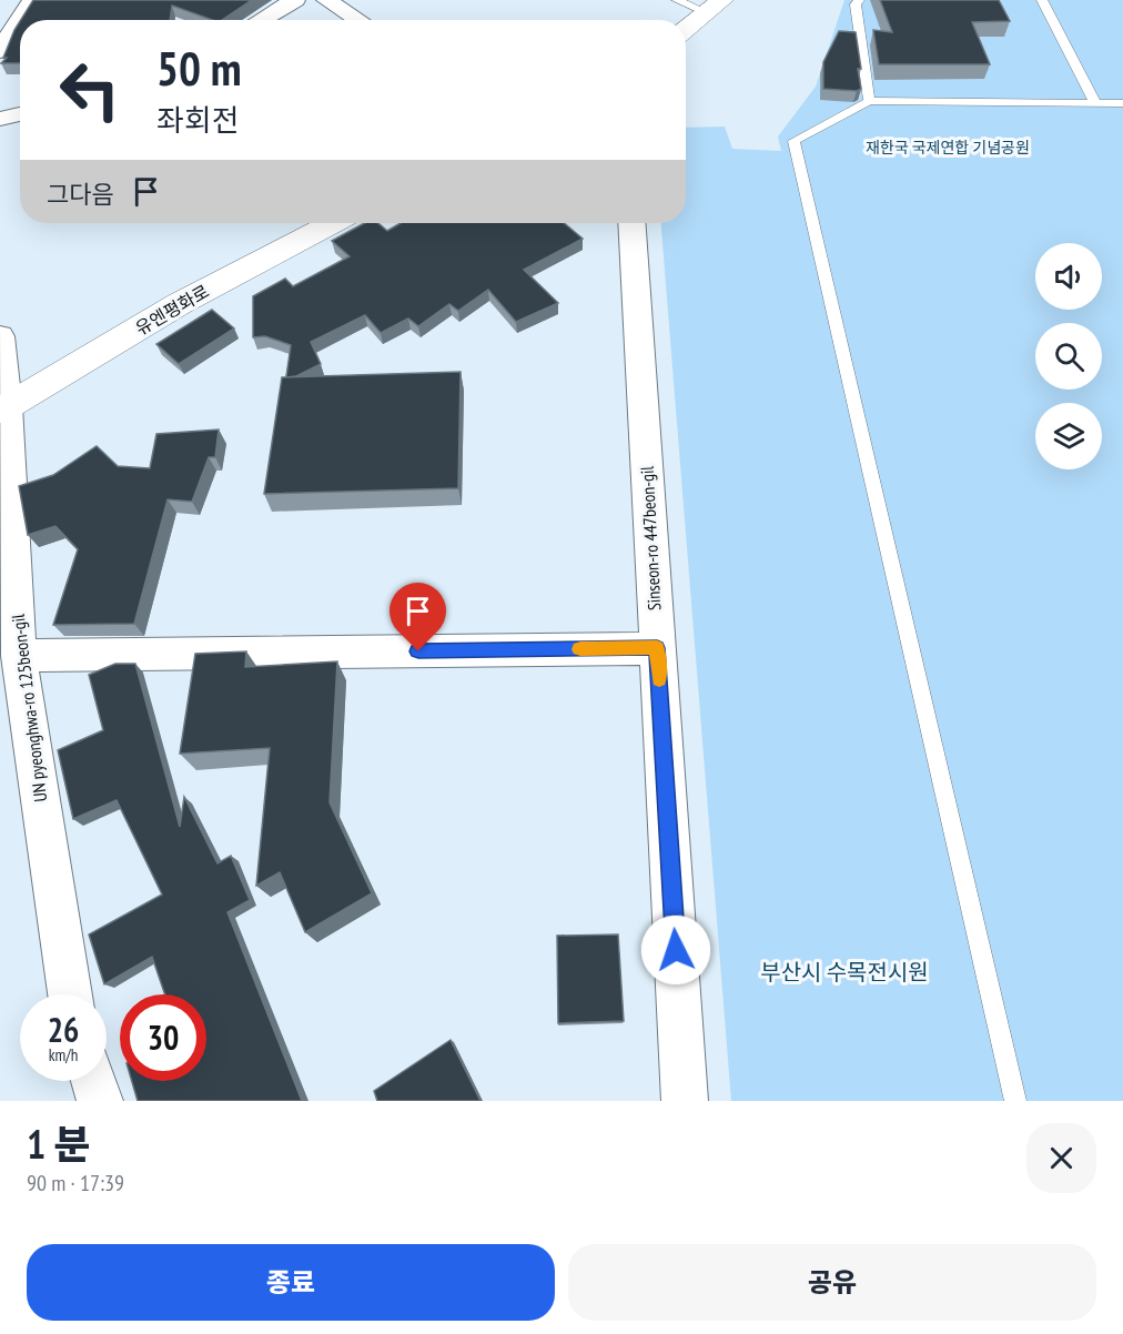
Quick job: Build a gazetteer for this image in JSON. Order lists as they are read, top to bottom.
{
  "streets": {
    "main road": ["유엔평화로"],
    "street": ["Sinseon-ro 447beon-gil", "UN pyeonghwa-ro 125beon-gil"]
  },
  "crossings": [
    ["유엔평화로", "UN pyeonghwa-ro 125beon-gil"]
  ],
  "parks": ["재한국 국제연합 기념공원", "부산시 수목전시원"],
  "page": {
    "turn": ["50 m", "좌회전"],
    "then": "그다음",
    "speed": "26 km/h",
    "limit": "30",
    "heading": ["1 분", "90 m · 17:39"],
    "buttons": ["종료", "공유"]
  }
}
